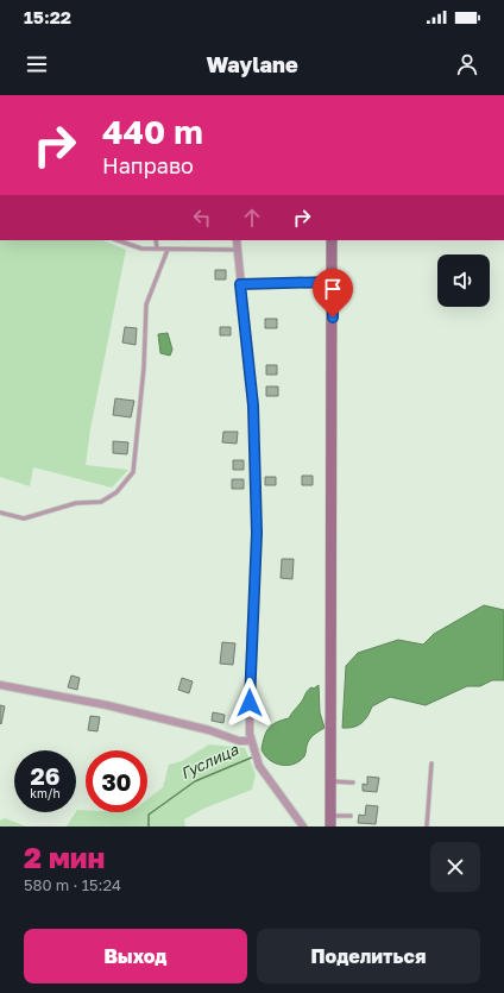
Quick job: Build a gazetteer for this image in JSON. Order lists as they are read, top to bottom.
{
  "water": ["Гуслица"],
  "page": {
    "status": "15:22",
    "header": "Waylane",
    "turn": ["440 m", "Направо"],
    "speed": "26 km/h",
    "limit": "30",
    "heading": ["2 мин", "580 m · 15:24"],
    "buttons": ["Выход", "Поделиться"]
  }
}
